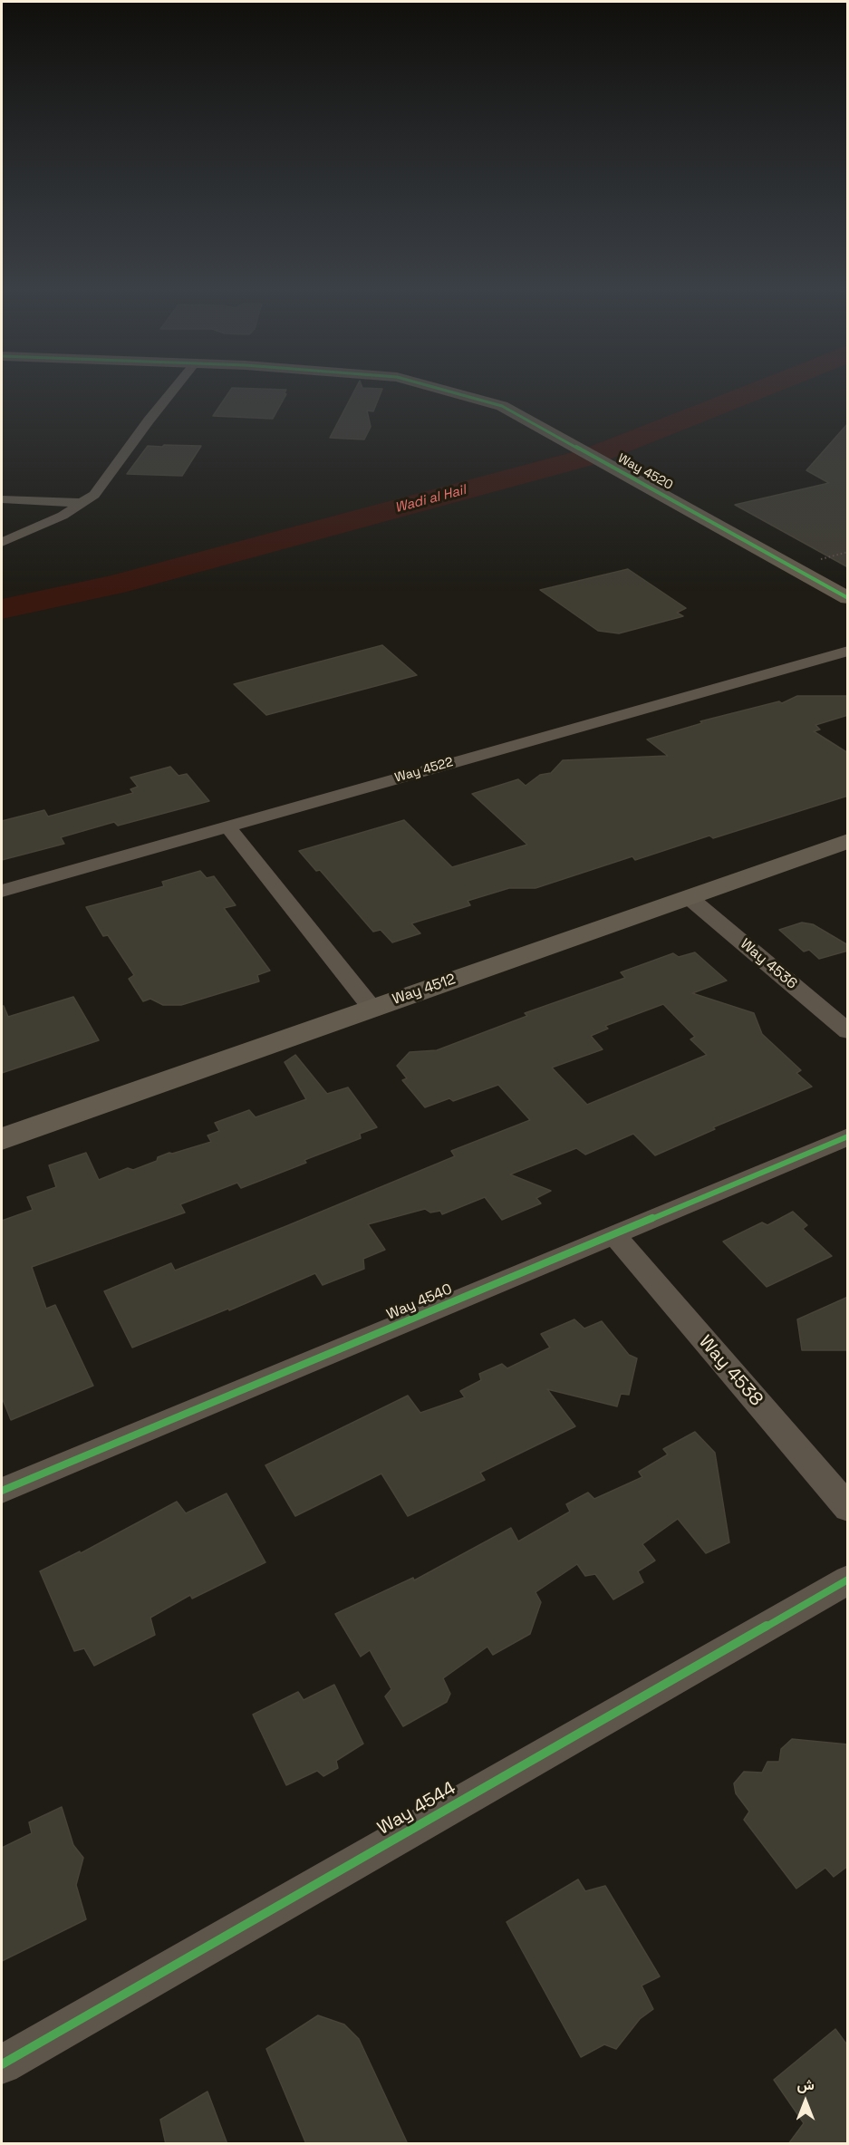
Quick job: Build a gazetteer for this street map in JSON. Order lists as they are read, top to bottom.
{
  "streets": {
    "street": [
      "Way 4520",
      "Way 4522",
      "Way 4536",
      "Way 4512",
      "Way 4540",
      "Way 4538",
      "Way 4544"
    ]
  },
  "crossings": [
    ["Way 4536", "Way 4512"],
    ["Way 4540", "Way 4538"]
  ],
  "water": ["Wadi al Hail"],
  "north": "top"
}
